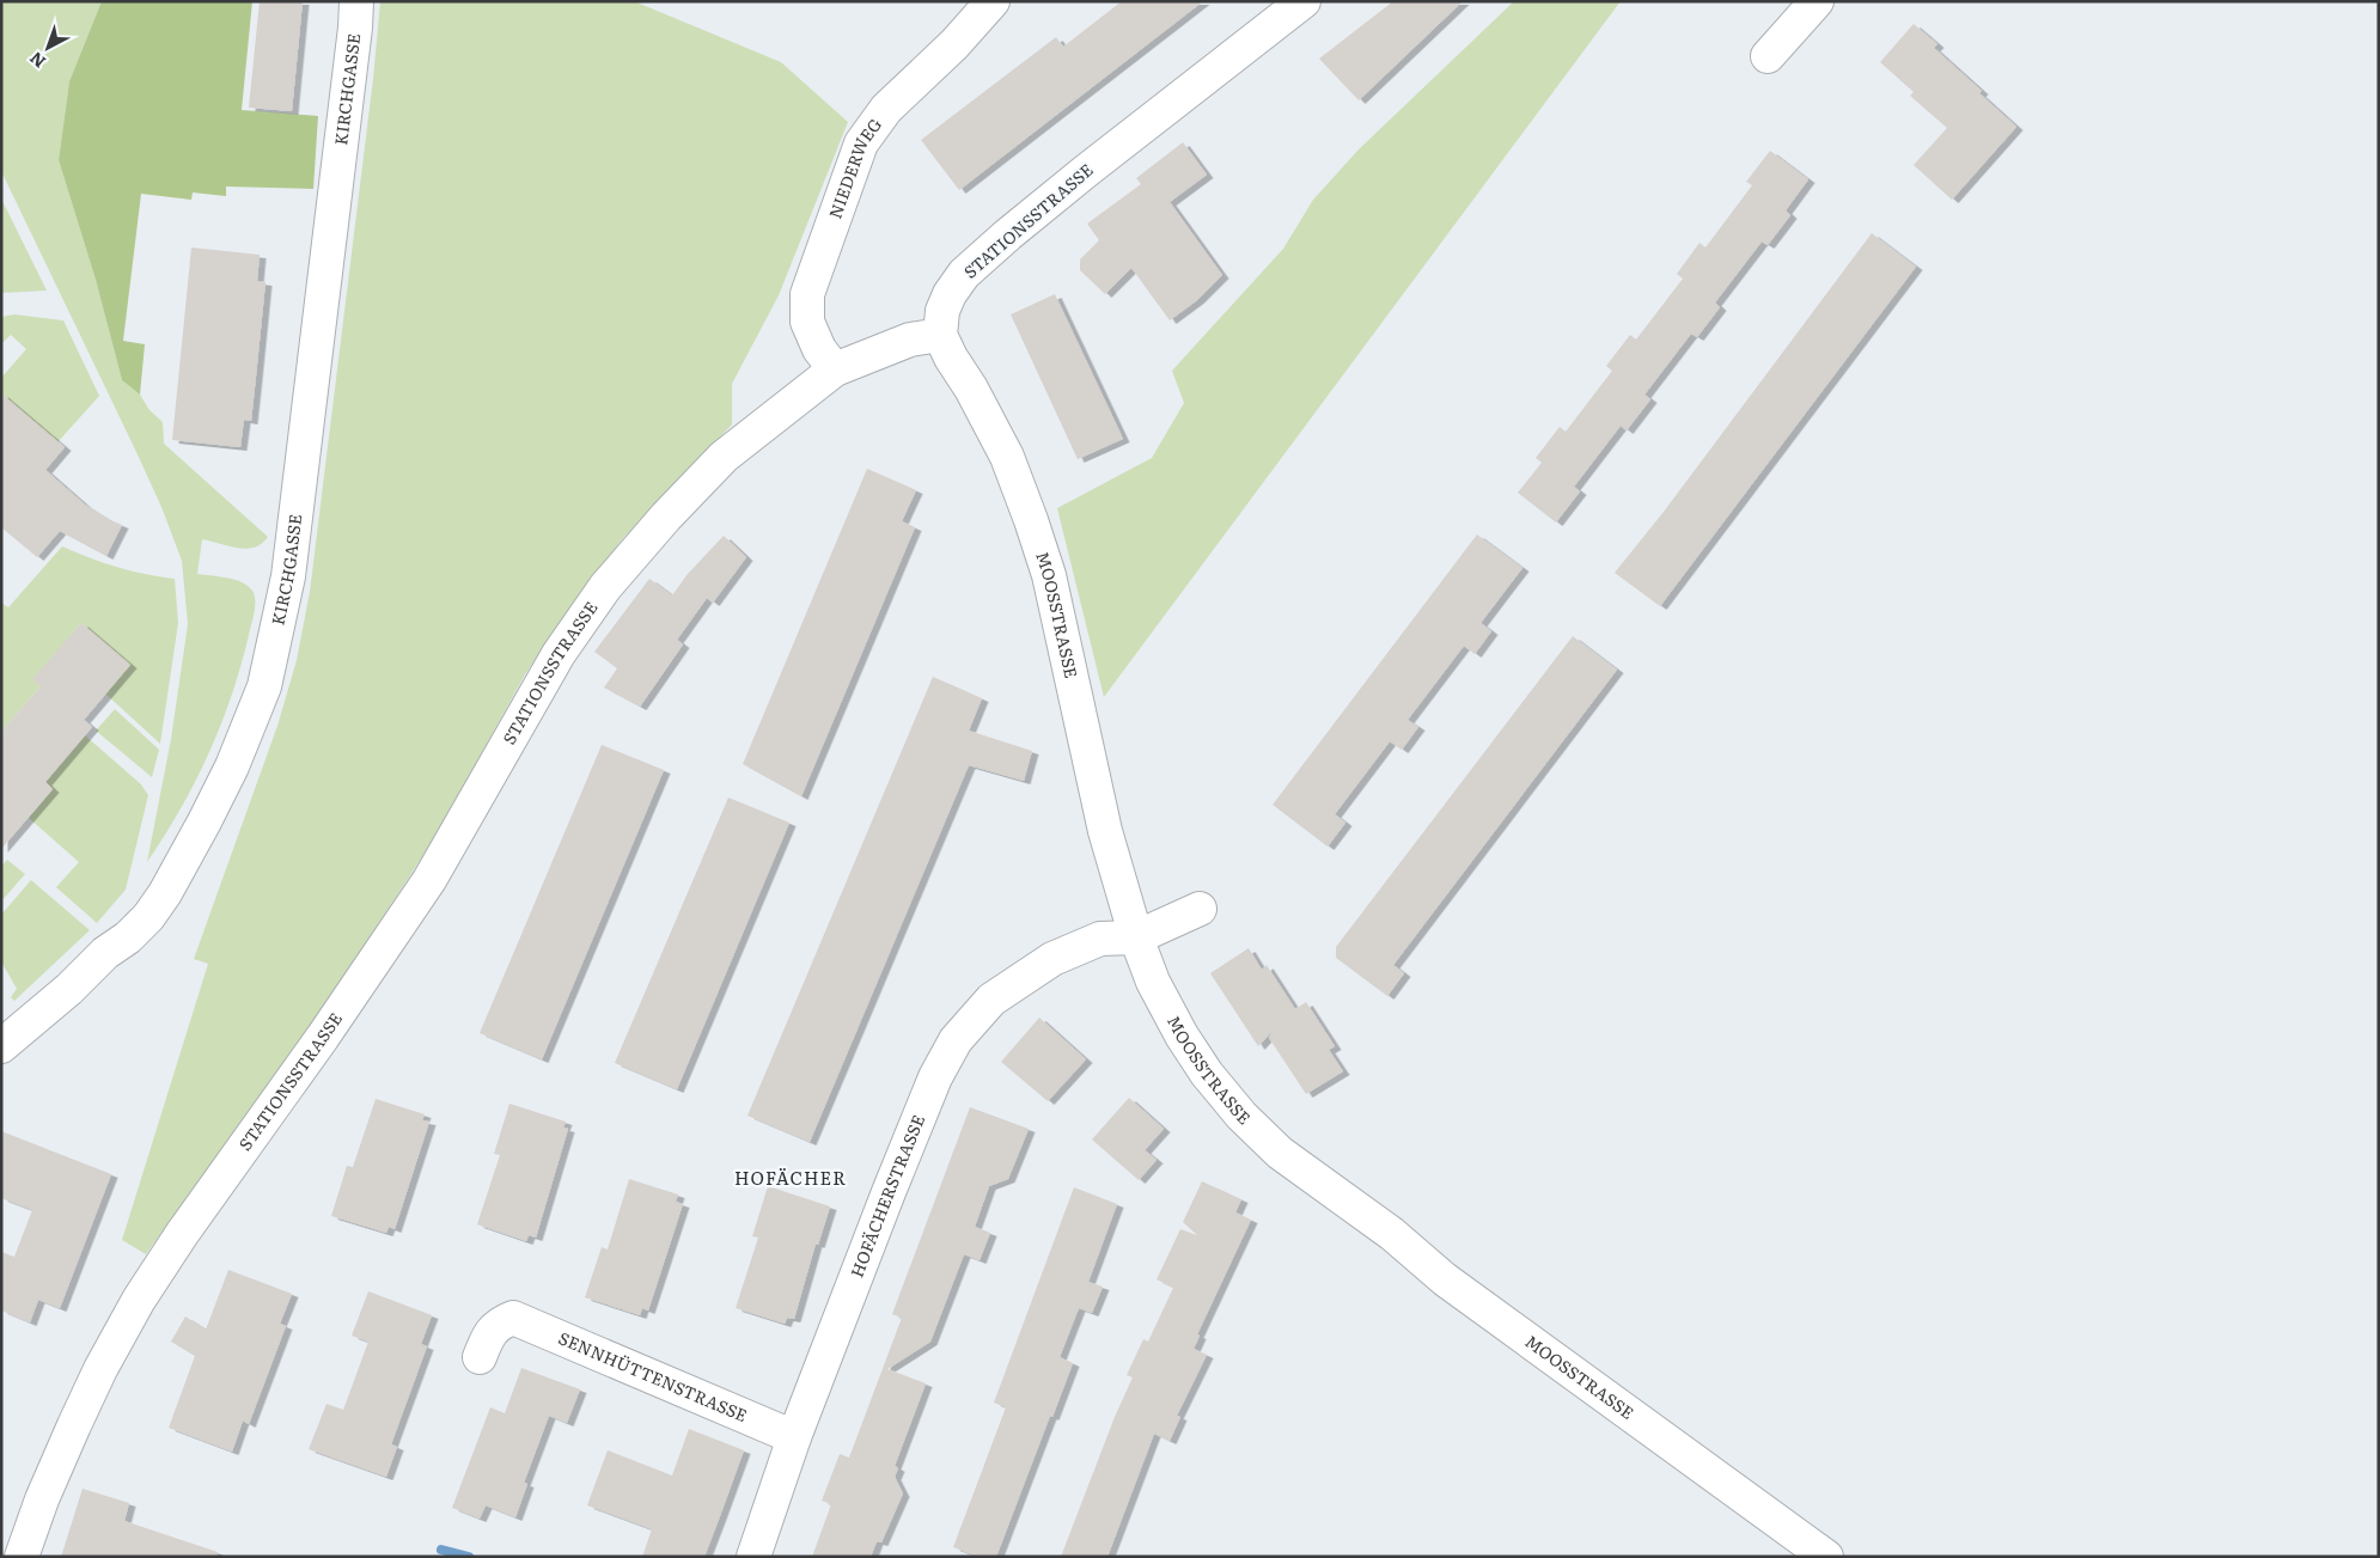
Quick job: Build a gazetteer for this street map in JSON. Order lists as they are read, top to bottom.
{
  "streets": {
    "street": [
      "KIRCHGASSE",
      "NIEDERWEG",
      "STATIONSSTRASSE",
      "MOOSSTRASSE",
      "HOFÄCHERSTRASSE",
      "SENNHÜTTENSTRASSE"
    ]
  },
  "crossings": [
    ["NIEDERWEG", "STATIONSSTRASSE"],
    ["STATIONSSTRASSE", "MOOSSTRASSE"],
    ["MOOSSTRASSE", "HOFÄCHERSTRASSE"],
    ["HOFÄCHERSTRASSE", "SENNHÜTTENSTRASSE"]
  ],
  "districts": ["HOFÄCHER"],
  "north": "bottom left"
}
